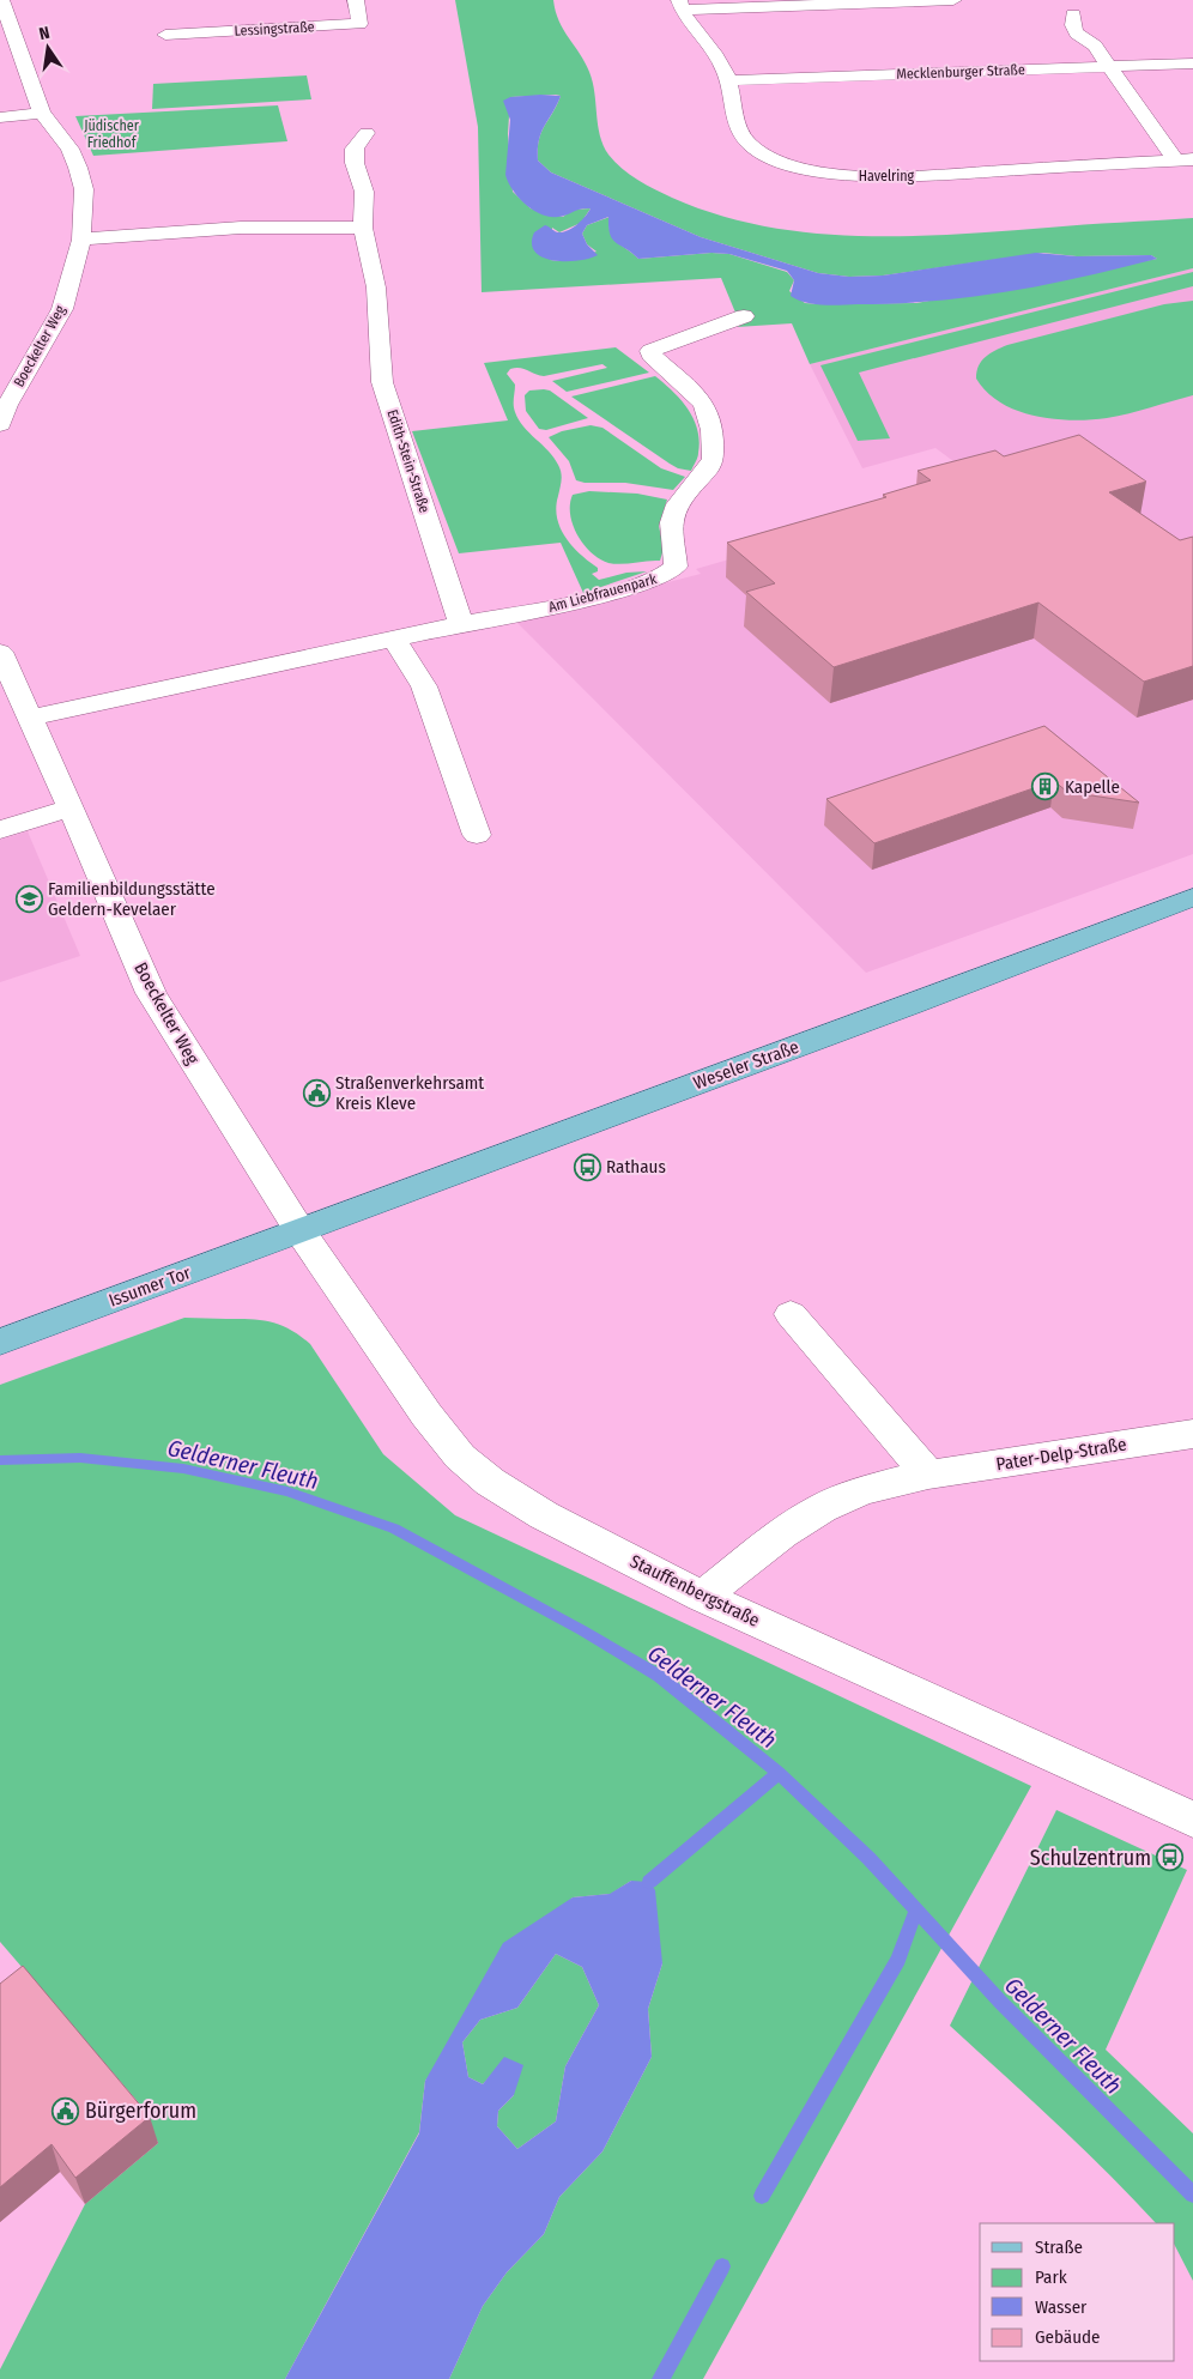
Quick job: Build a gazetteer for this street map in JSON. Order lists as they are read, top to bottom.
{
  "streets": {
    "main road": ["Weseler Straße", "Issumer Tor"],
    "street": [
      "Lessingstraße",
      "Mecklenburger Straße",
      "Havelring",
      "Boeckelter Weg",
      "Edith-Stein-Straße",
      "Am Liebfrauenpark",
      "Pater-Delp-Straße",
      "Stauffenbergstraße"
    ]
  },
  "crossings": [
    ["Mecklenburger Straße", "Havelring"],
    ["Boeckelter Weg", "Weseler Straße"],
    ["Boeckelter Weg", "Issumer Tor"],
    ["Boeckelter Weg", "Stauffenbergstraße"],
    ["Edith-Stein-Straße", "Am Liebfrauenpark"],
    ["Weseler Straße", "Issumer Tor"],
    ["Weseler Straße", "Stauffenbergstraße"],
    ["Issumer Tor", "Stauffenbergstraße"],
    ["Pater-Delp-Straße", "Stauffenbergstraße"]
  ],
  "water": ["Gelderner Fleuth"],
  "parks": ["Jüdischer Friedhof"],
  "places": {
    "building": ["Kapelle"],
    "school or university": ["Familienbildungsstätte Geldern-Kevelaer"],
    "public building": ["Straßenverkehrsamt Kreis Kleve", "Bürgerforum"],
    "bus stop": ["Rathaus", "Schulzentrum"]
  },
  "legend": [
    "Straße",
    "Park",
    "Wasser",
    "Gebäude"
  ],
  "north": "top"
}
